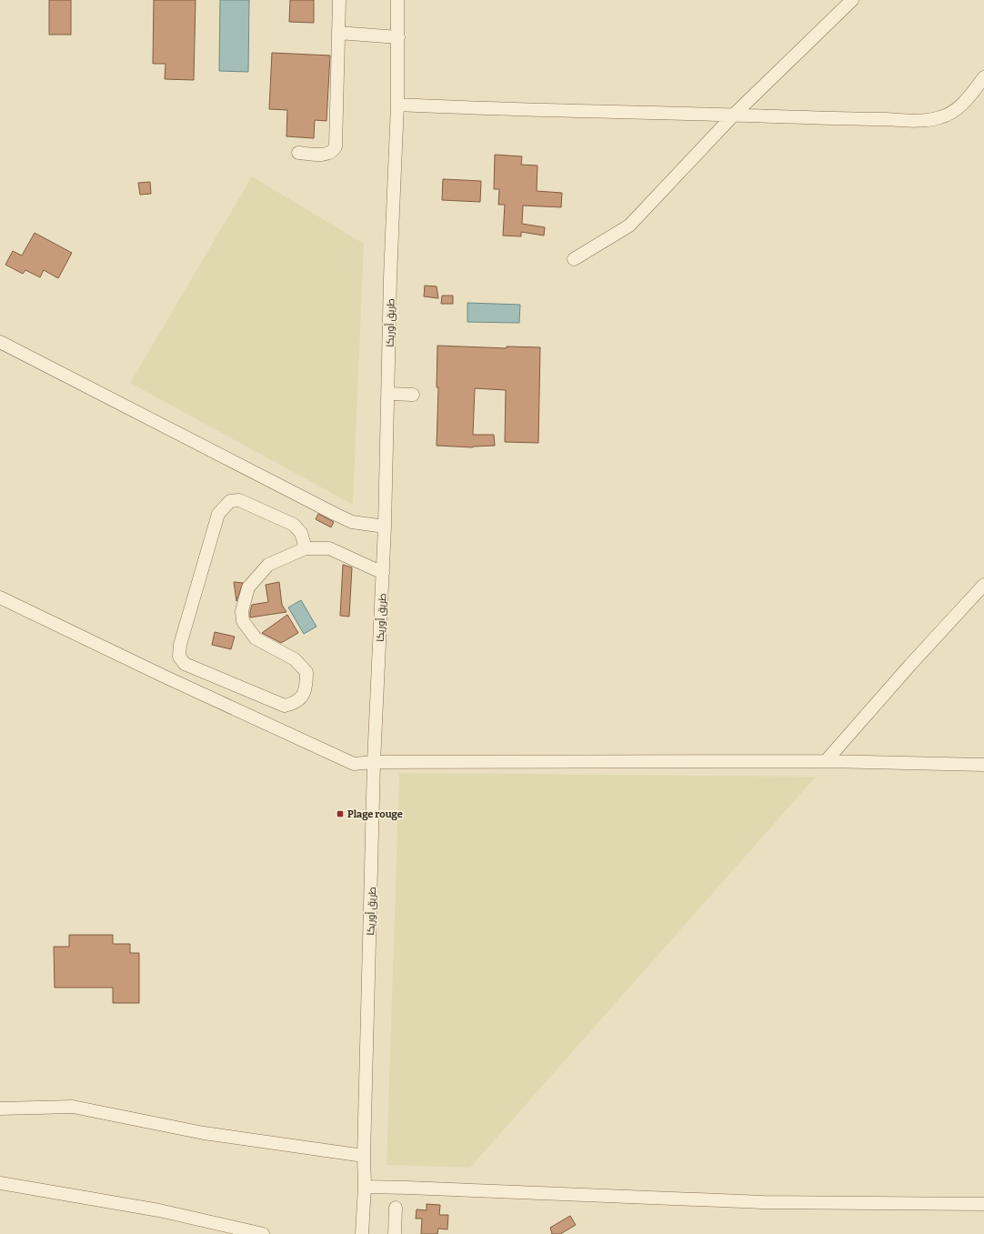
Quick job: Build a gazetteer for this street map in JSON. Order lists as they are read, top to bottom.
{
  "streets": {
    "street": ["طريق أوريكا"]
  },
  "places": {
    "transit": ["Plage rouge"]
  }
}
